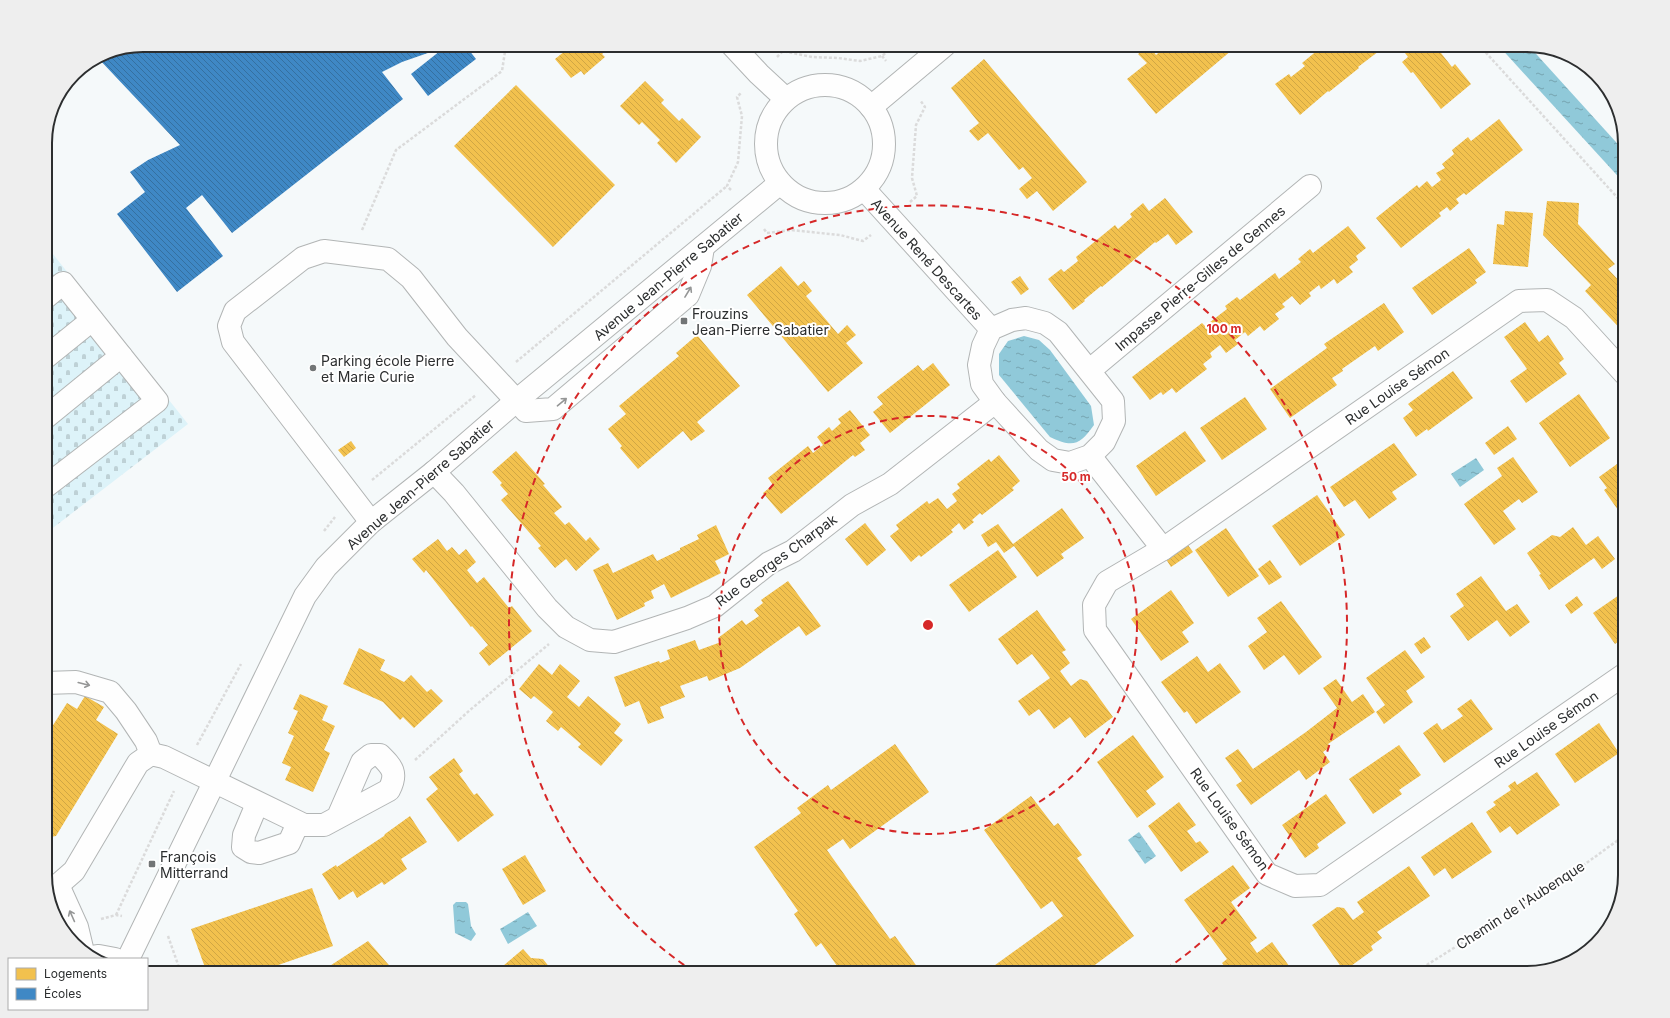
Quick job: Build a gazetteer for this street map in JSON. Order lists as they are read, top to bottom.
{
  "streets": {
    "street": [
      "Avenue René Descartes",
      "Avenue Jean-Pierre Sabatier",
      "Impasse Pierre-Gilles de Gennes",
      "Rue Louise Sémon",
      "Rue Georges Charpak"
    ],
    "path": ["Chemin de l'Aubenque"]
  },
  "crossings": [
    ["Avenue René Descartes", "Avenue Jean-Pierre Sabatier"],
    ["Avenue René Descartes", "Impasse Pierre-Gilles de Gennes"],
    ["Avenue René Descartes", "Rue Georges Charpak"],
    ["Avenue Jean-Pierre Sabatier", "Rue Georges Charpak"],
    ["Impasse Pierre-Gilles de Gennes", "Rue Georges Charpak"]
  ],
  "places": {
    "transit": ["Frouzins Jean-Pierre Sabatier", "François Mitterrand"],
    "other": ["Parking école Pierre et Marie Curie"]
  },
  "legend": ["Logements", "Écoles"],
  "rings": ["100 m", "50 m"]
}
